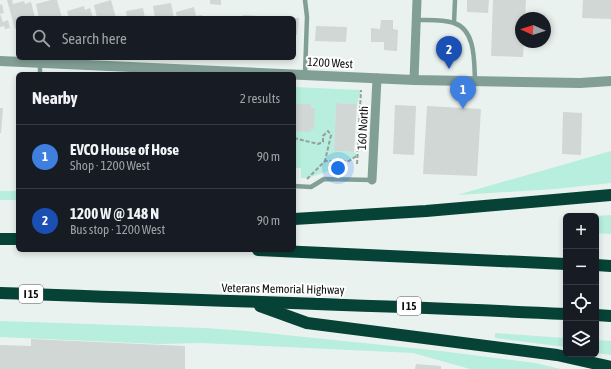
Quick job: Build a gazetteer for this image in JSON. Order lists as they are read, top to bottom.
{
  "streets": {
    "highway": ["Veterans Memorial Highway", "I 15"],
    "street": ["1200 West", "160 North"]
  },
  "crossings": [
    ["1200 West", "160 North"]
  ],
  "north": "left",
  "page": {
    "search": "Search here",
    "pins": ["2", "1"],
    "heading": ["Nearby", "2 results"],
    "list": [
      {
        "mark": "1",
        "name": "EVCO House of Hose",
        "note": "Shop · 1200 West",
        "value": "90 m"
      },
      {
        "mark": "2",
        "name": "1200 W @ 148 N",
        "note": "Bus stop · 1200 West",
        "value": "90 m"
      }
    ],
    "map_buttons": ["+", "−"]
  }
}
